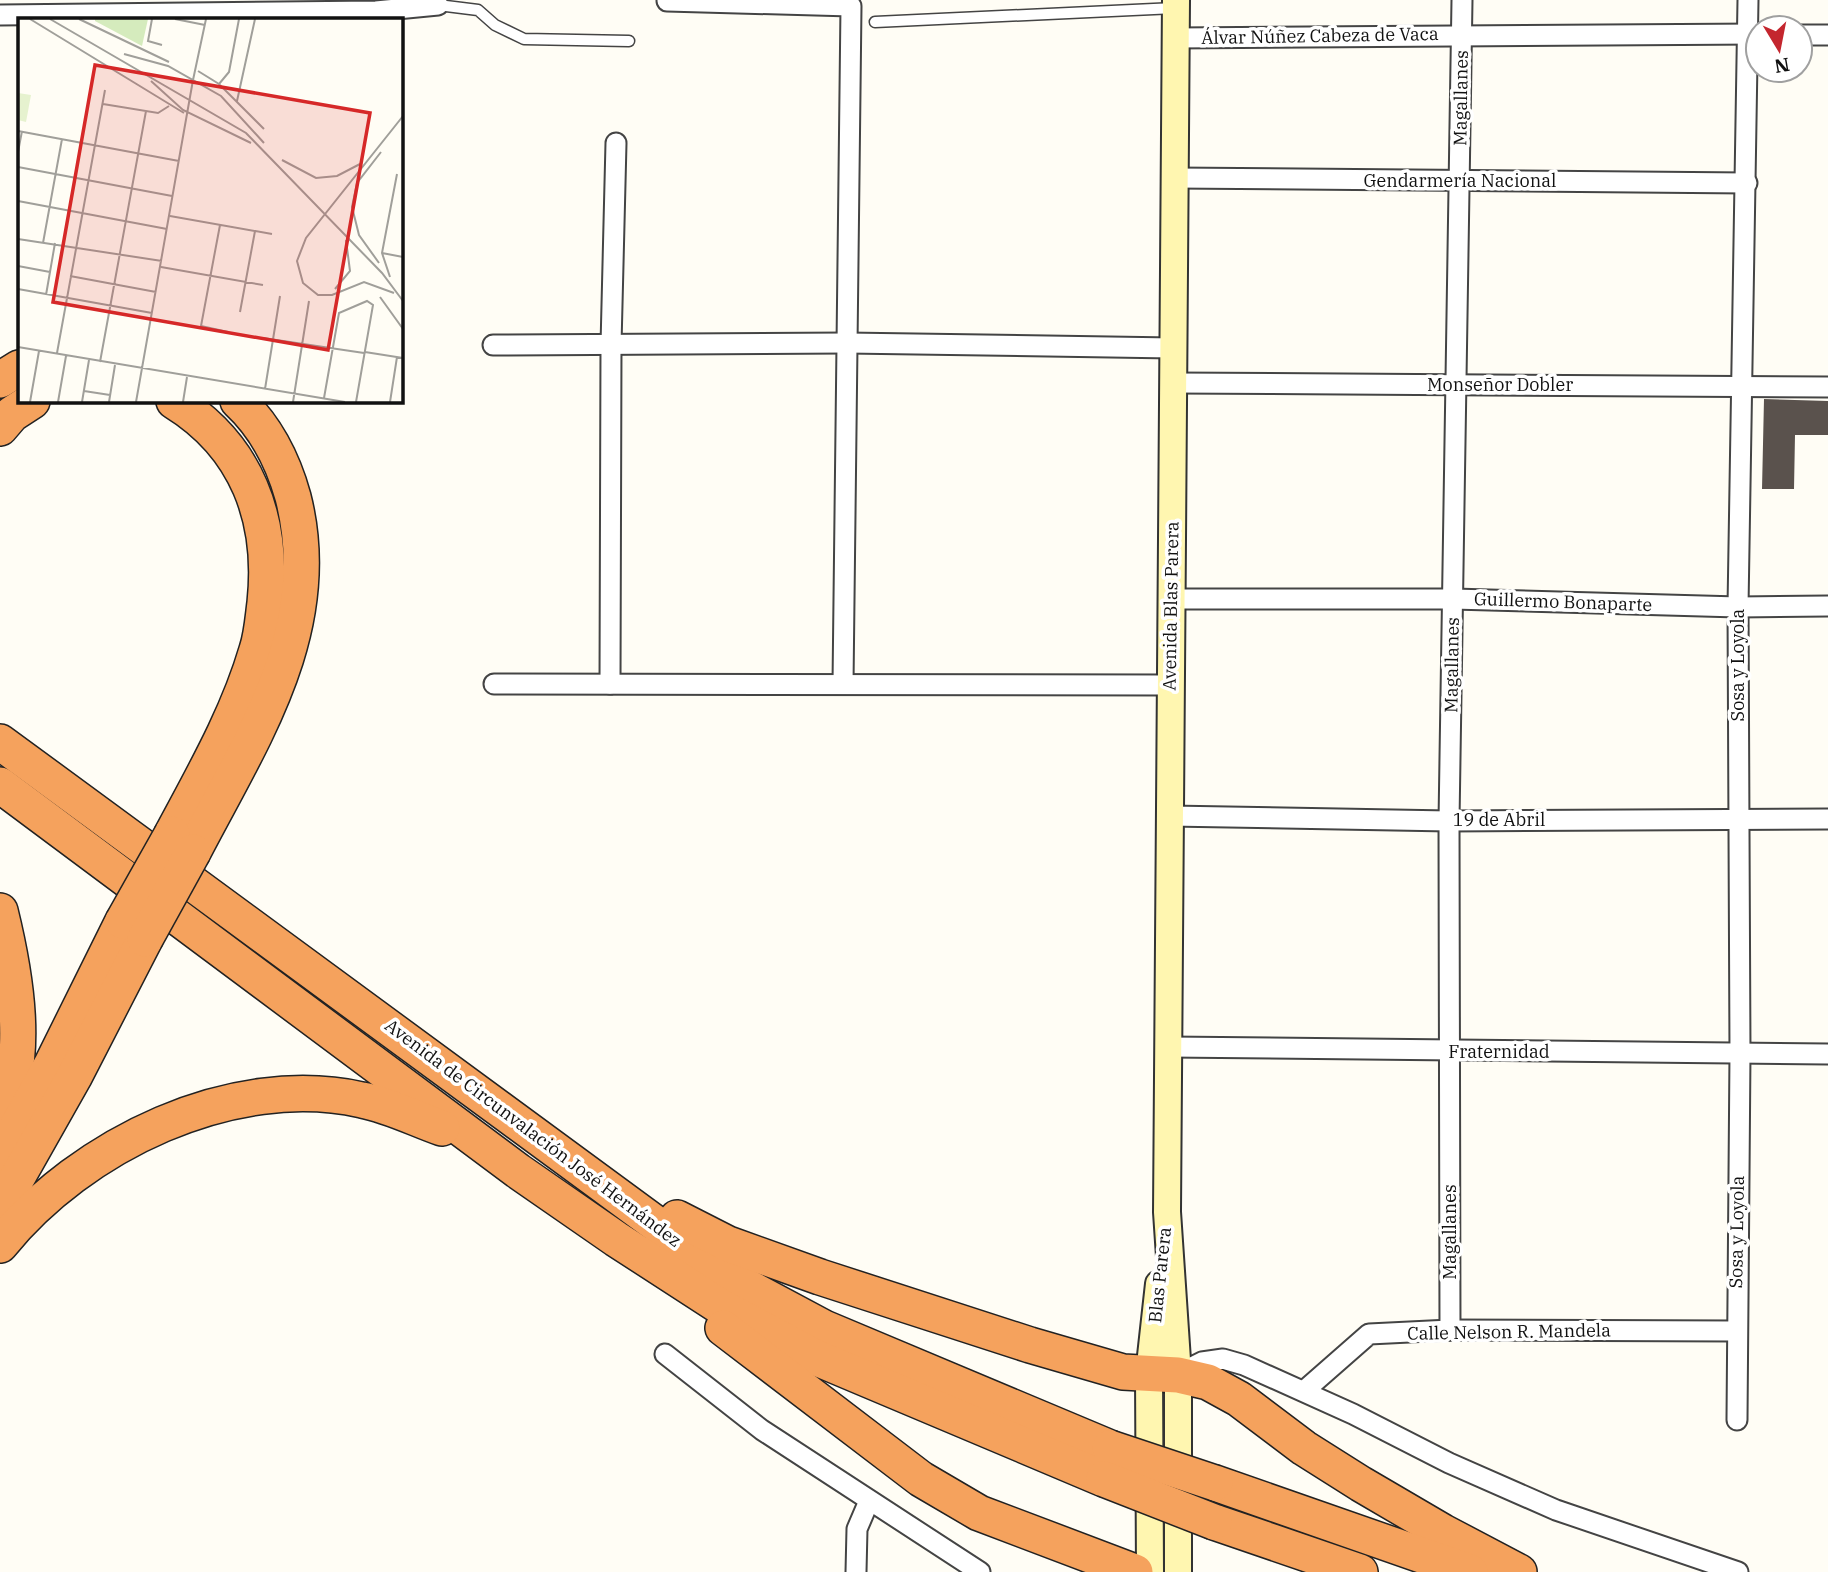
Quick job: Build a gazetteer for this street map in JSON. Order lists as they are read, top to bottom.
{
  "streets": {
    "highway": ["Avenida de Circunvalación José Hernández"],
    "main road": ["Avenida Blas Parera", "Blas Parera"],
    "street": [
      "Álvar Núñez Cabeza de Vaca",
      "Magallanes",
      "Gendarmería Nacional",
      "Monseñor Dobler",
      "Guillermo Bonaparte",
      "Sosa y Loyola",
      "19 de Abril",
      "Fraternidad",
      "Calle Nelson R. Mandela"
    ]
  },
  "crossings": [
    ["Álvar Núñez Cabeza de Vaca", "Magallanes"],
    ["Álvar Núñez Cabeza de Vaca", "Avenida Blas Parera"],
    ["Magallanes", "Gendarmería Nacional"],
    ["Magallanes", "Monseñor Dobler"],
    ["Magallanes", "Guillermo Bonaparte"],
    ["Magallanes", "19 de Abril"],
    ["Magallanes", "Fraternidad"],
    ["Magallanes", "Calle Nelson R. Mandela"],
    ["Gendarmería Nacional", "Avenida Blas Parera"],
    ["Gendarmería Nacional", "Sosa y Loyola"],
    ["Monseñor Dobler", "Avenida Blas Parera"],
    ["Monseñor Dobler", "Sosa y Loyola"],
    ["Guillermo Bonaparte", "Avenida Blas Parera"],
    ["Guillermo Bonaparte", "Sosa y Loyola"],
    ["Avenida Blas Parera", "19 de Abril"],
    ["Avenida Blas Parera", "Fraternidad"],
    ["Avenida Blas Parera", "Blas Parera"],
    ["Sosa y Loyola", "19 de Abril"],
    ["Sosa y Loyola", "Fraternidad"],
    ["Sosa y Loyola", "Calle Nelson R. Mandela"]
  ],
  "north": "bottom"
}
